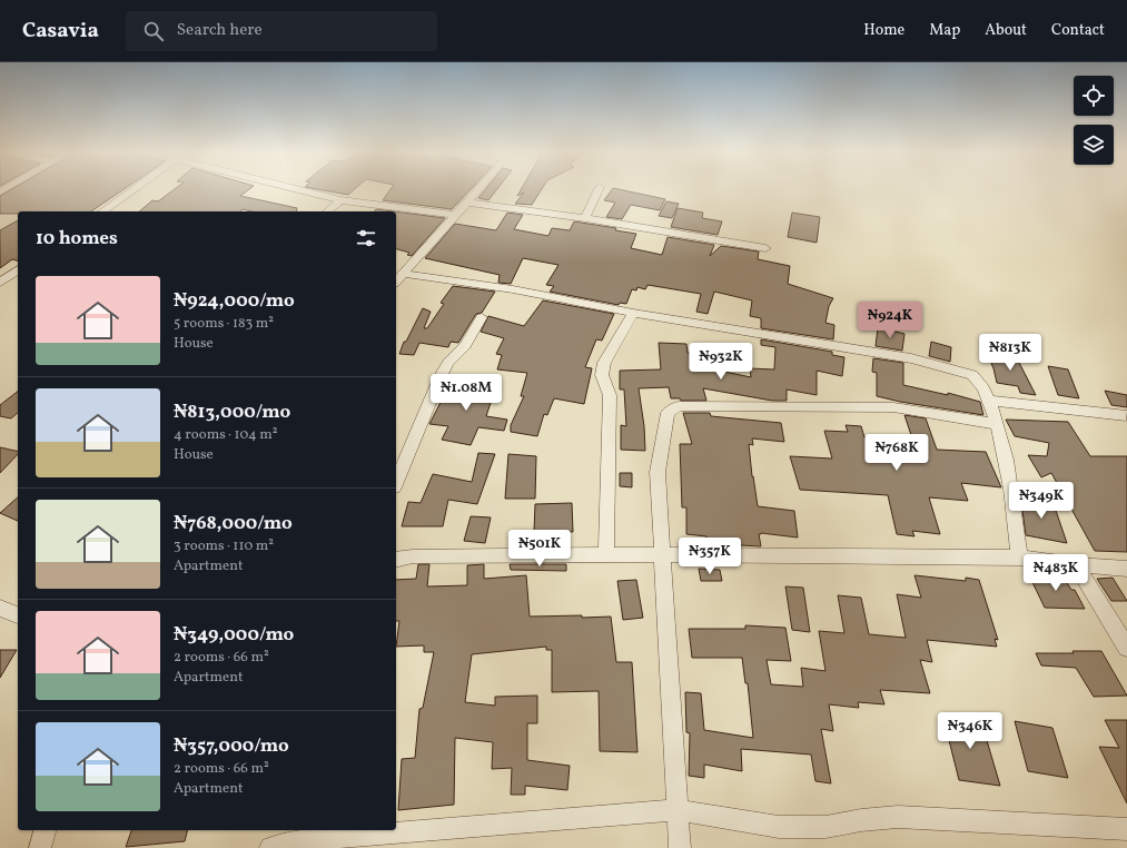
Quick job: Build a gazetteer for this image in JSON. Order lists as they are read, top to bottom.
{
  "page": {
    "header": "Casavia",
    "search": "Search here",
    "nav": [
      "Home",
      "Map",
      "About",
      "Contact"
    ],
    "heading": "10 homes",
    "list": [
      {
        "name": "₦924,000/mo",
        "note": "5 rooms · 183 m² · House"
      },
      {
        "name": "₦813,000/mo",
        "note": "4 rooms · 104 m² · House"
      },
      {
        "name": "₦768,000/mo",
        "note": "3 rooms · 110 m² · Apartment"
      },
      {
        "name": "₦349,000/mo",
        "note": "2 rooms · 66 m² · Apartment"
      },
      {
        "name": "₦357,000/mo",
        "note": "2 rooms · 66 m² · Apartment"
      }
    ],
    "price": [
      "₦924K",
      "₦813K",
      "₦932K",
      "₦1.08M",
      "₦768K",
      "₦349K",
      "₦501K",
      "₦357K",
      "₦483K",
      "₦346K"
    ]
  }
}
